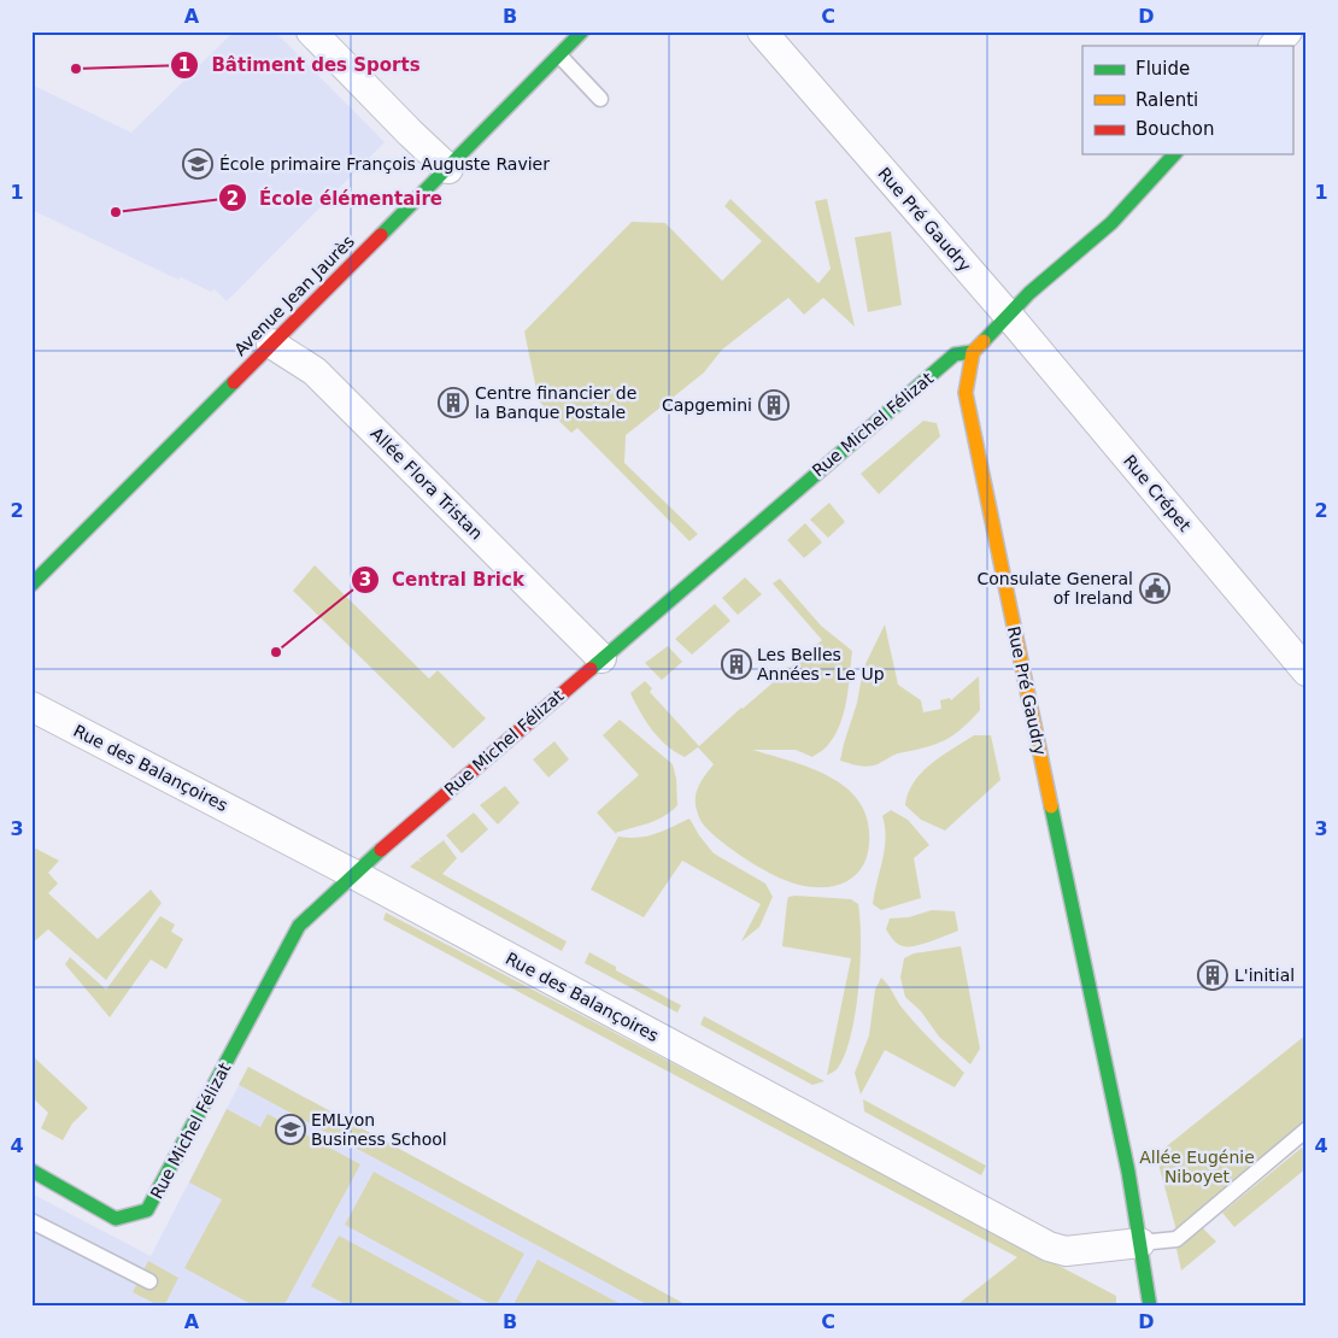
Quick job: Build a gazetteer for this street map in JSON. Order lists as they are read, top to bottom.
{
  "streets": {
    "street": [
      "Rue Pré Gaudry",
      "Avenue Jean Jaurès",
      "Rue Michel Félizat",
      "Allée Flora Tristan",
      "Rue Crépet",
      "Rue des Balançoires"
    ]
  },
  "crossings": [
    ["Rue Pré Gaudry", "Rue Michel Félizat"],
    ["Rue Pré Gaudry", "Rue Crépet"],
    ["Rue Pré Gaudry", "Rue des Balançoires"],
    ["Avenue Jean Jaurès", "Allée Flora Tristan"],
    ["Rue Michel Félizat", "Allée Flora Tristan"],
    ["Rue Michel Félizat", "Rue des Balançoires"]
  ],
  "parks": ["Allée Eugénie Niboyet"],
  "places": {
    "other": ["Bâtiment des Sports", "École élémentaire", "Central Brick"],
    "school or university": ["École primaire François Auguste Ravier", "EMLyon Business School"],
    "building": [
      "Centre financier de la Banque Postale",
      "Capgemini",
      "Les Belles Années - Le Up",
      "L'initial"
    ],
    "public building": ["Consulate General of Ireland"]
  },
  "legend": ["Fluide", "Ralenti", "Bouchon"],
  "grid": {
    "columns": [
      "A",
      "B",
      "C",
      "D"
    ],
    "rows": [
      "1",
      "2",
      "3",
      "4"
    ]
  }
}
